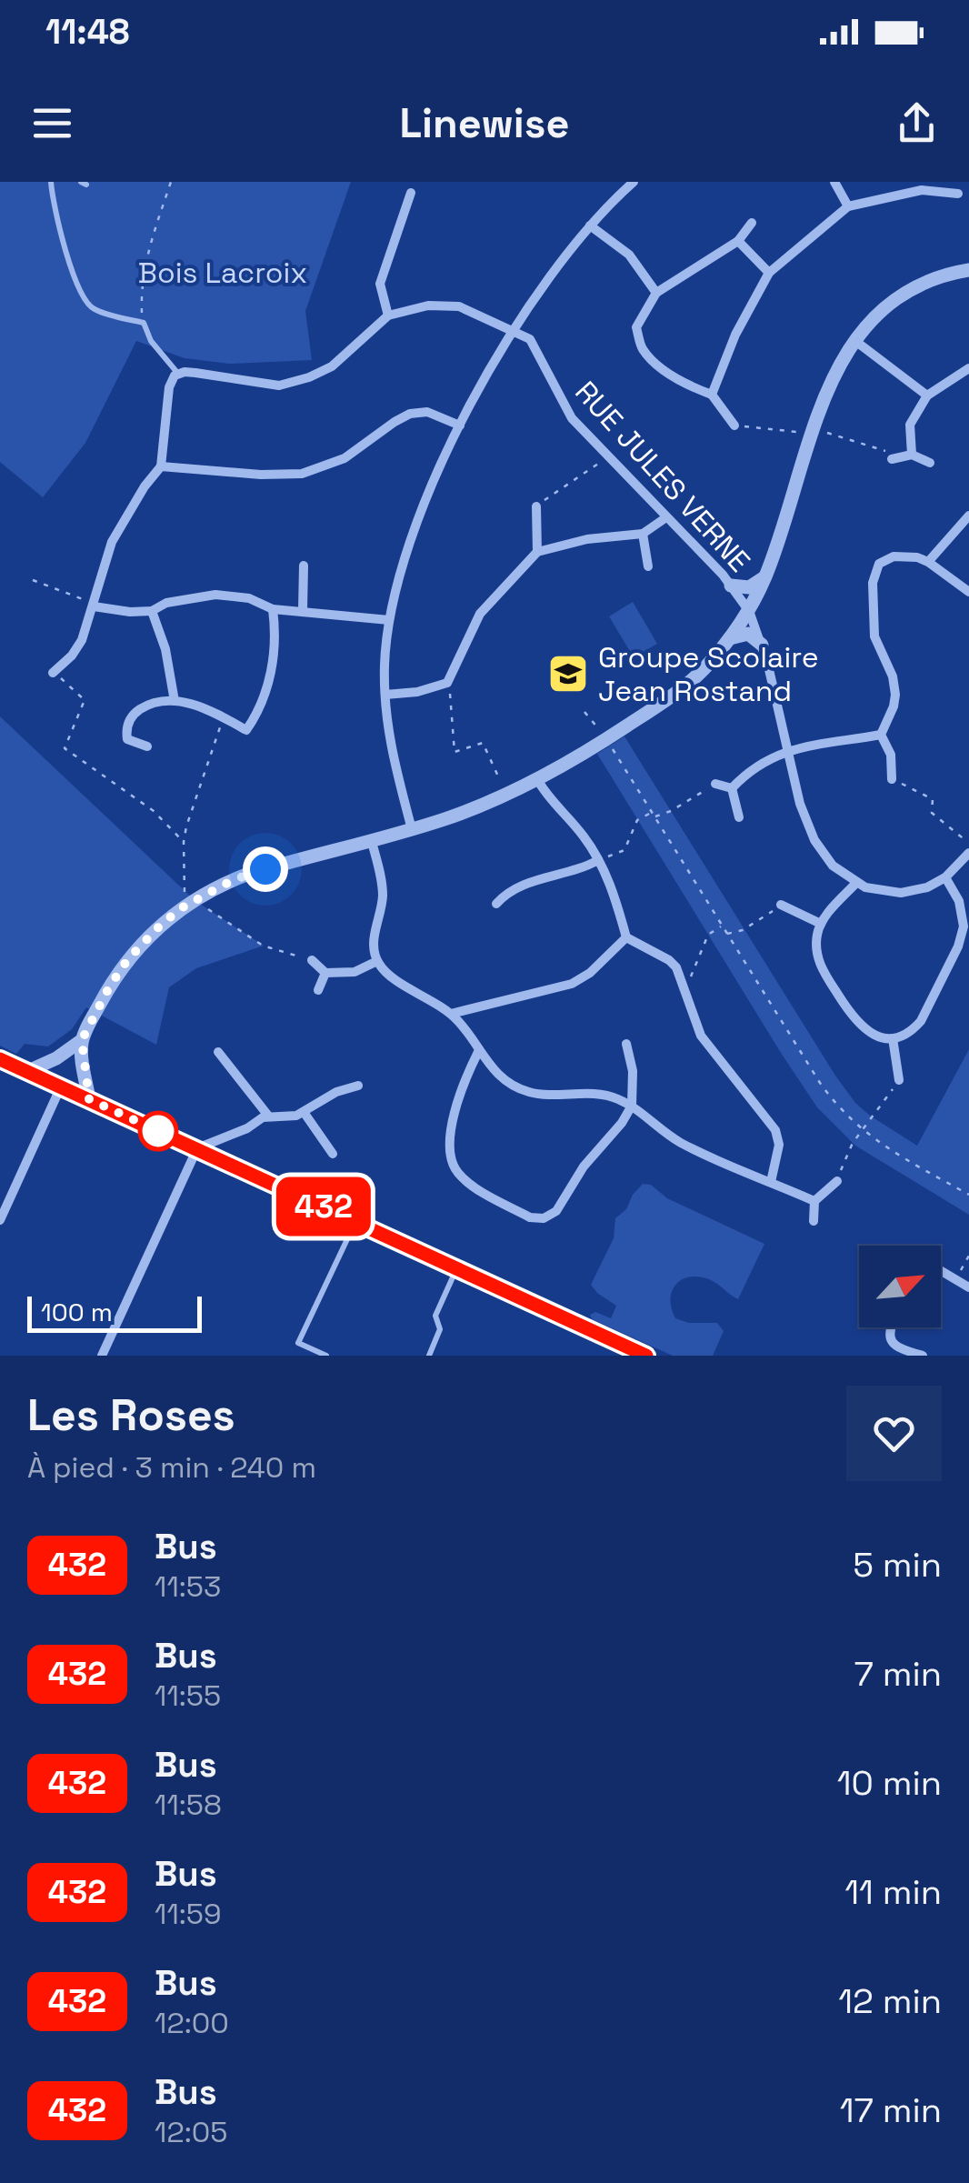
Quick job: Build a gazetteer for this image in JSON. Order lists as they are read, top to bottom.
{
  "streets": {
    "street": ["RUE JULES VERNE"]
  },
  "parks": ["Bois Lacroix"],
  "places": {
    "school or university": ["Groupe Scolaire Jean Rostand"]
  },
  "lines": ["bus line 432"],
  "scale_bar": "100 m",
  "north": "top right",
  "page": {
    "status": "11:48",
    "header": "Linewise",
    "on_map": "432",
    "scale": "100 m",
    "heading": ["Les Roses", "À pied · 3 min · 240 m"],
    "list": [
      {
        "mark": "432",
        "name": "Bus",
        "note": "11:53",
        "value": "5 min"
      },
      {
        "mark": "432",
        "name": "Bus",
        "note": "11:55",
        "value": "7 min"
      },
      {
        "mark": "432",
        "name": "Bus",
        "note": "11:58",
        "value": "10 min"
      },
      {
        "mark": "432",
        "name": "Bus",
        "note": "11:59",
        "value": "11 min"
      },
      {
        "mark": "432",
        "name": "Bus",
        "note": "12:00",
        "value": "12 min"
      },
      {
        "mark": "432",
        "name": "Bus",
        "note": "12:05",
        "value": "17 min"
      }
    ]
  }
}
